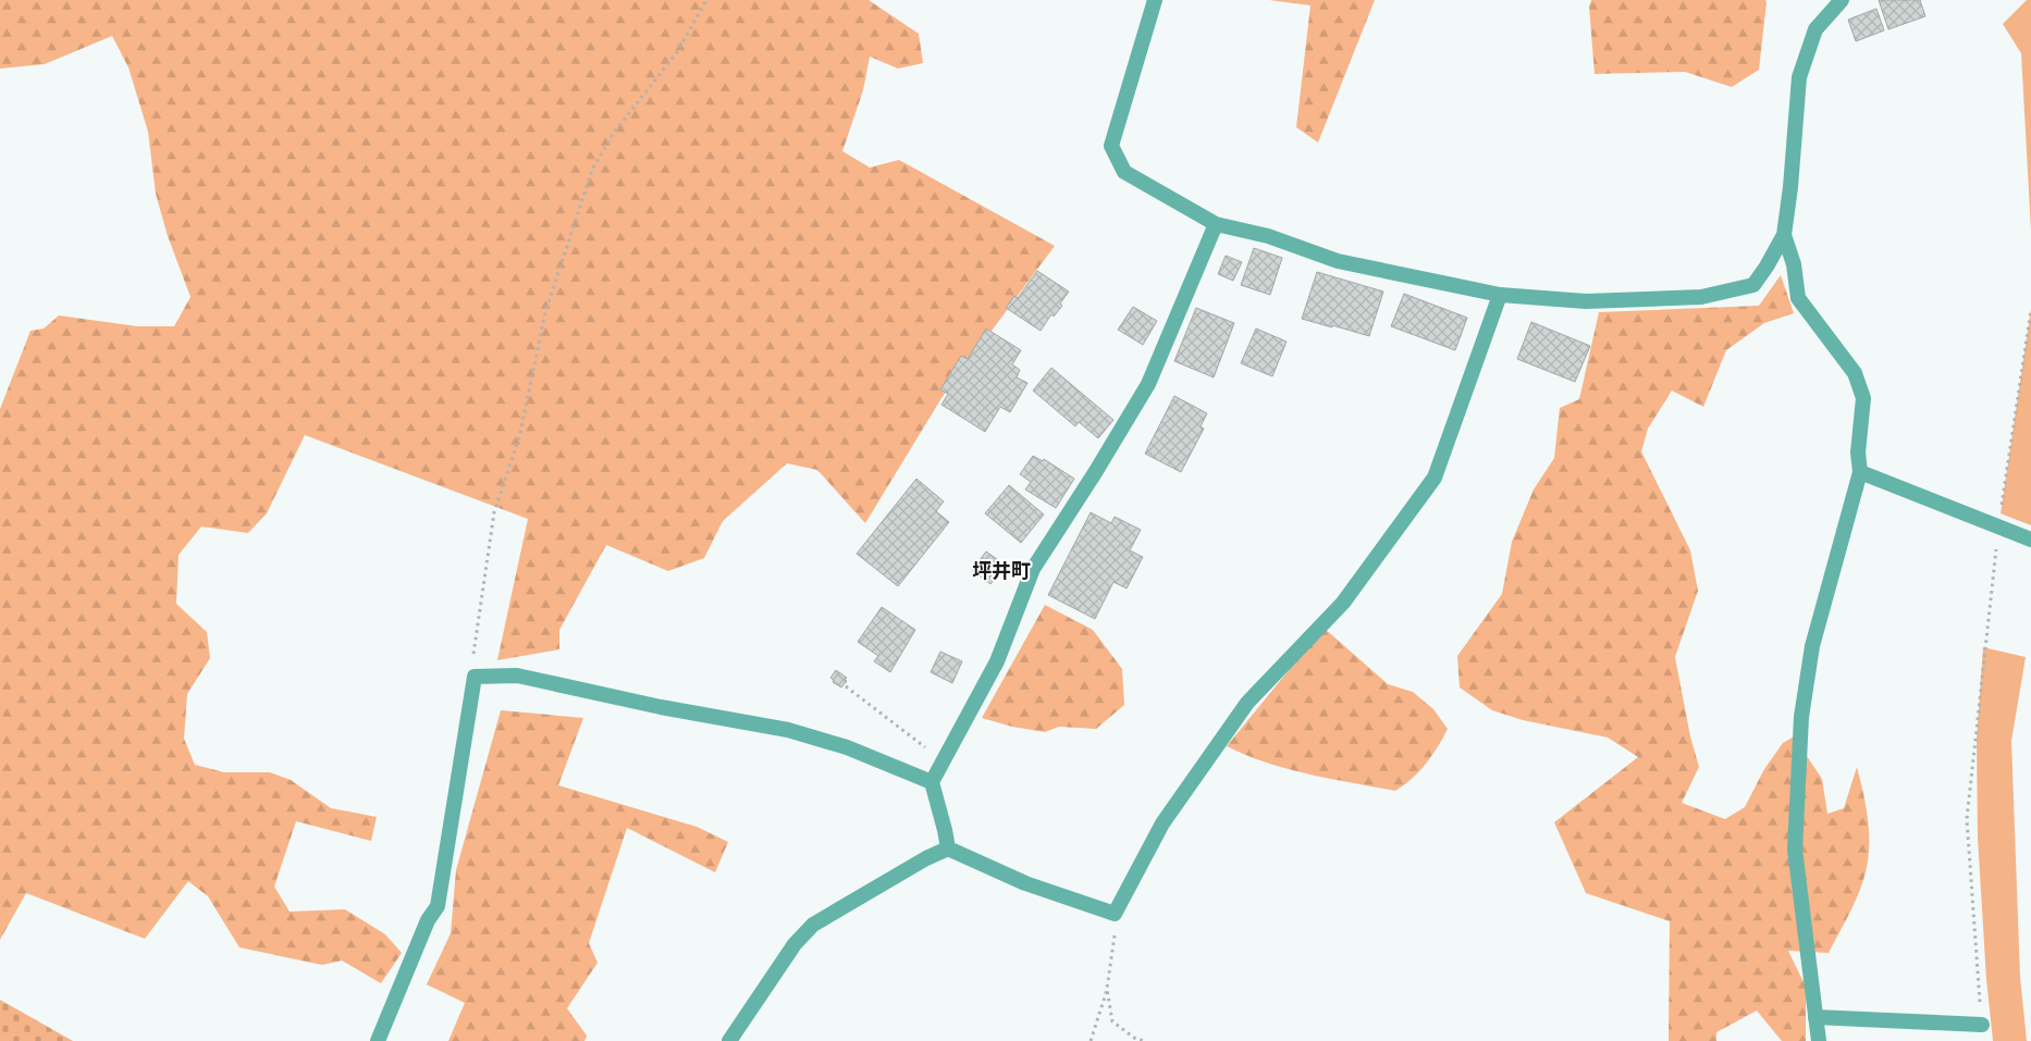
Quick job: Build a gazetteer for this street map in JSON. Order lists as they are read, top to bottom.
{
  "districts": ["坪井町"]
}
